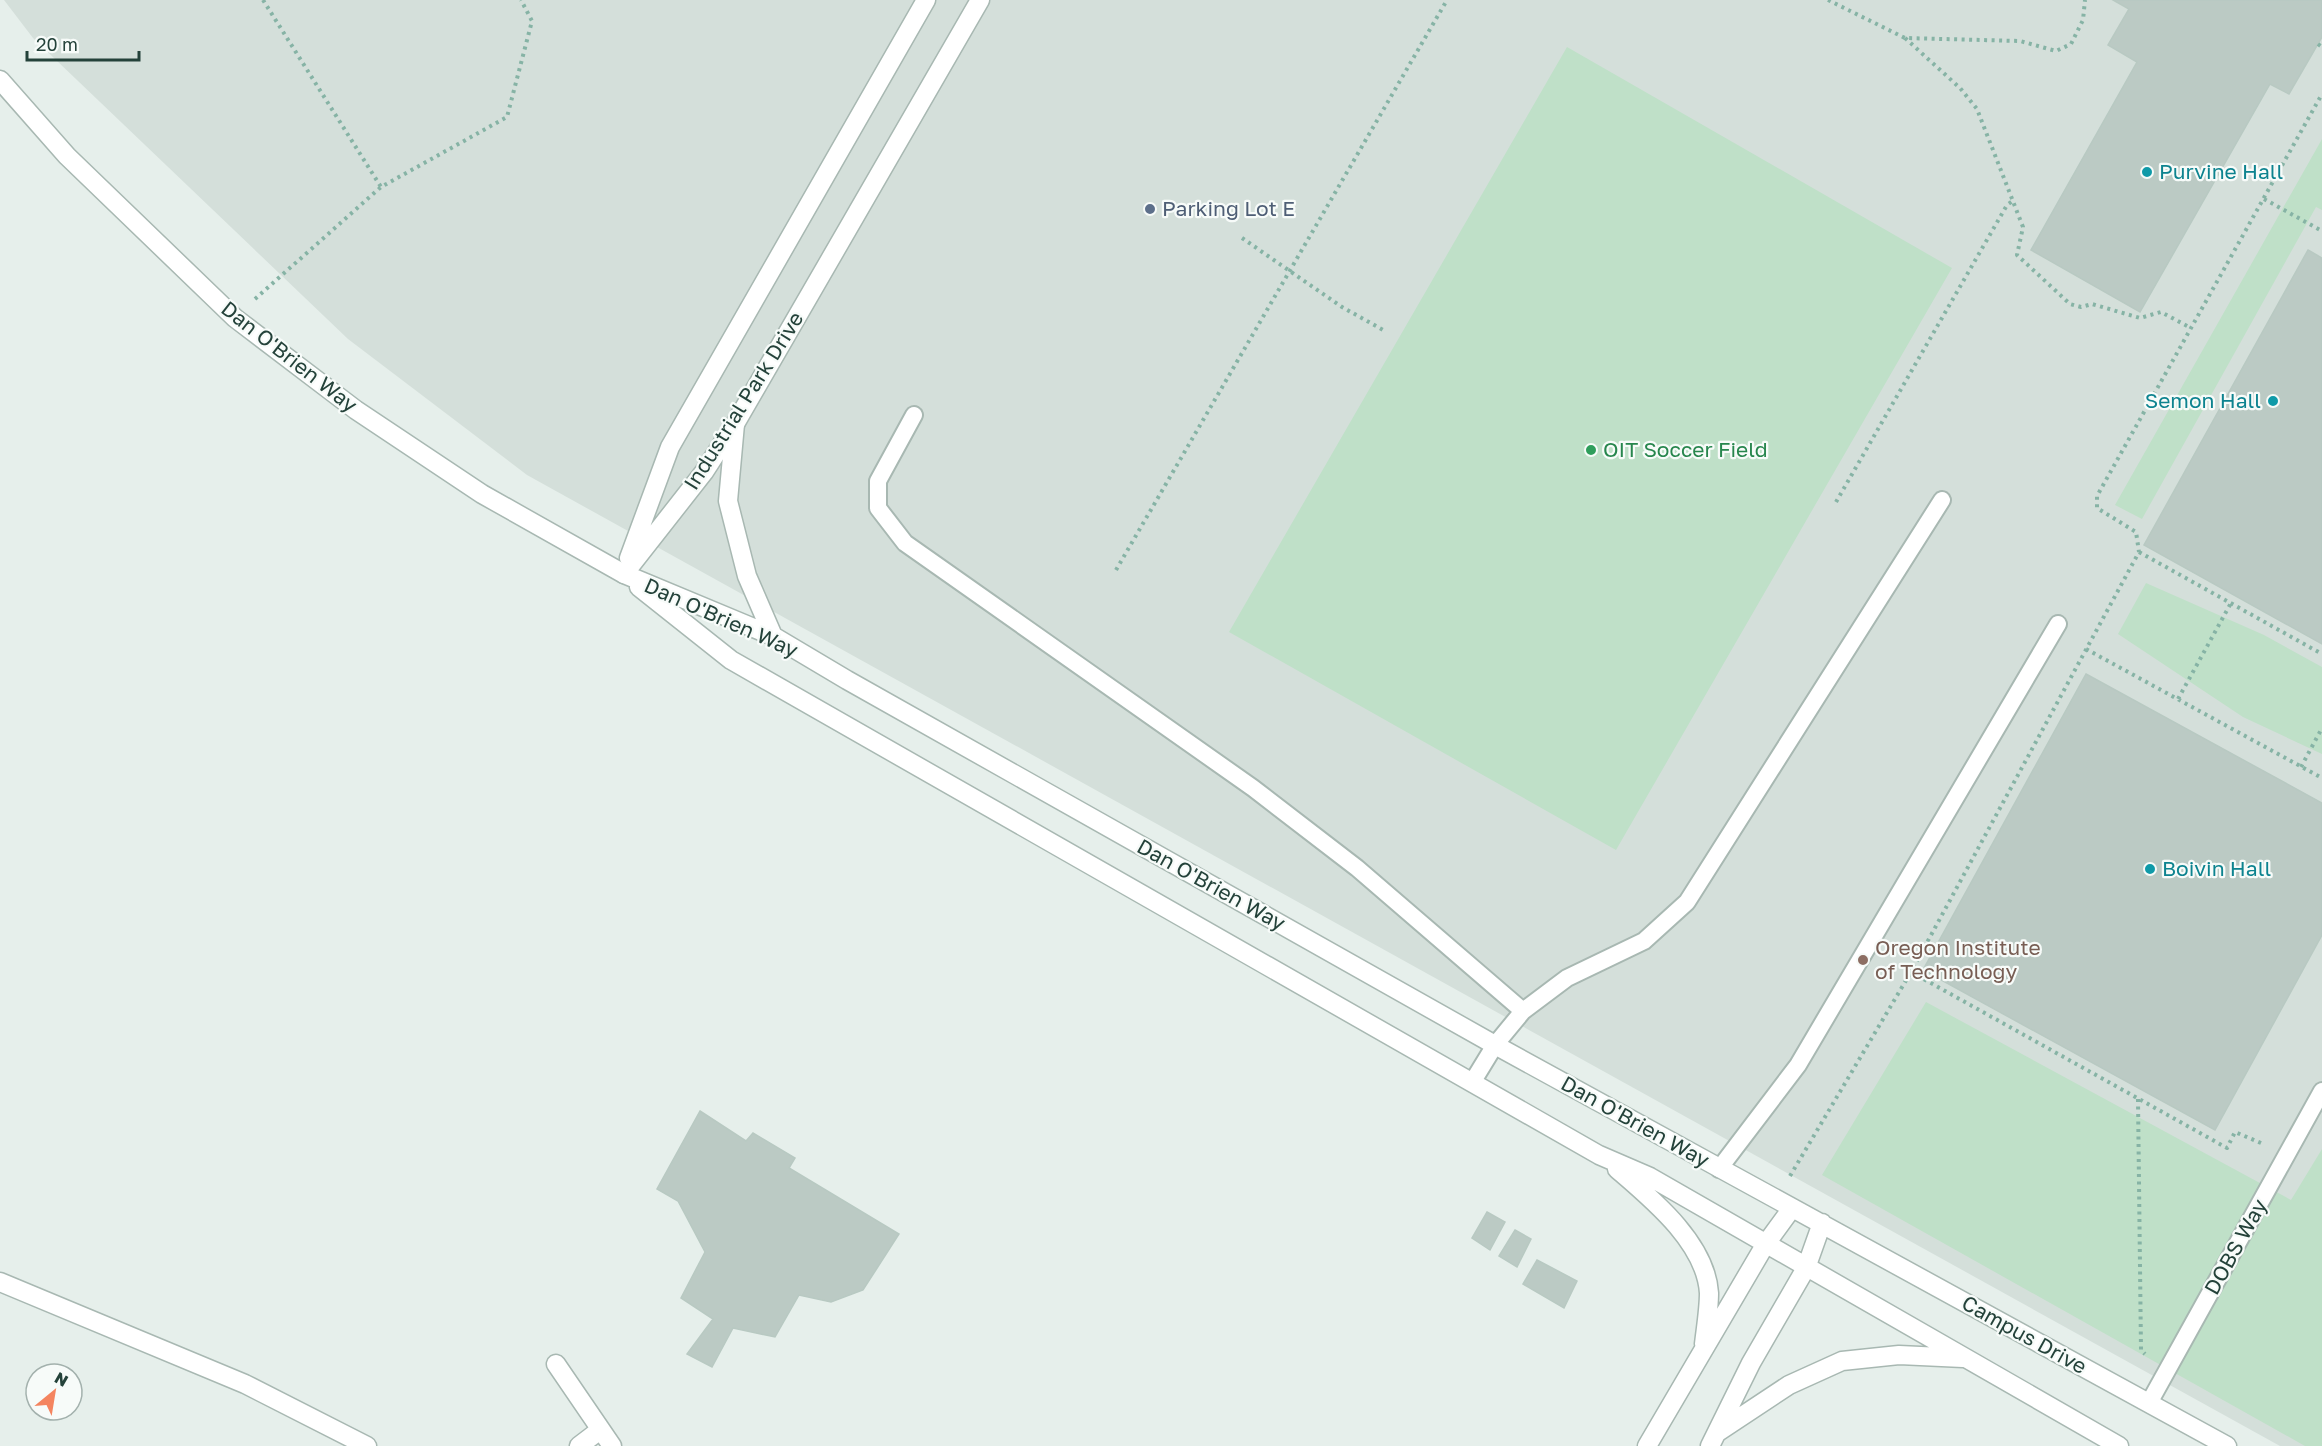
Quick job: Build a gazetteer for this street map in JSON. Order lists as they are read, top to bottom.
{
  "streets": {
    "street": ["Dan O'Brien Way", "Industrial Park Drive", "Campus Drive"],
    "lane": ["DOBS Way"]
  },
  "crossings": [
    ["Dan O'Brien Way", "Industrial Park Drive"],
    ["Dan O'Brien Way", "Campus Drive"],
    ["DOBS Way", "Campus Drive"]
  ],
  "places": [
    "Purvine Hall",
    "Parking Lot E",
    "Semon Hall",
    "OIT Soccer Field",
    "Boivin Hall",
    "Oregon Institute of Technology"
  ],
  "scale_bar": "20 m",
  "north": "top right"
}
